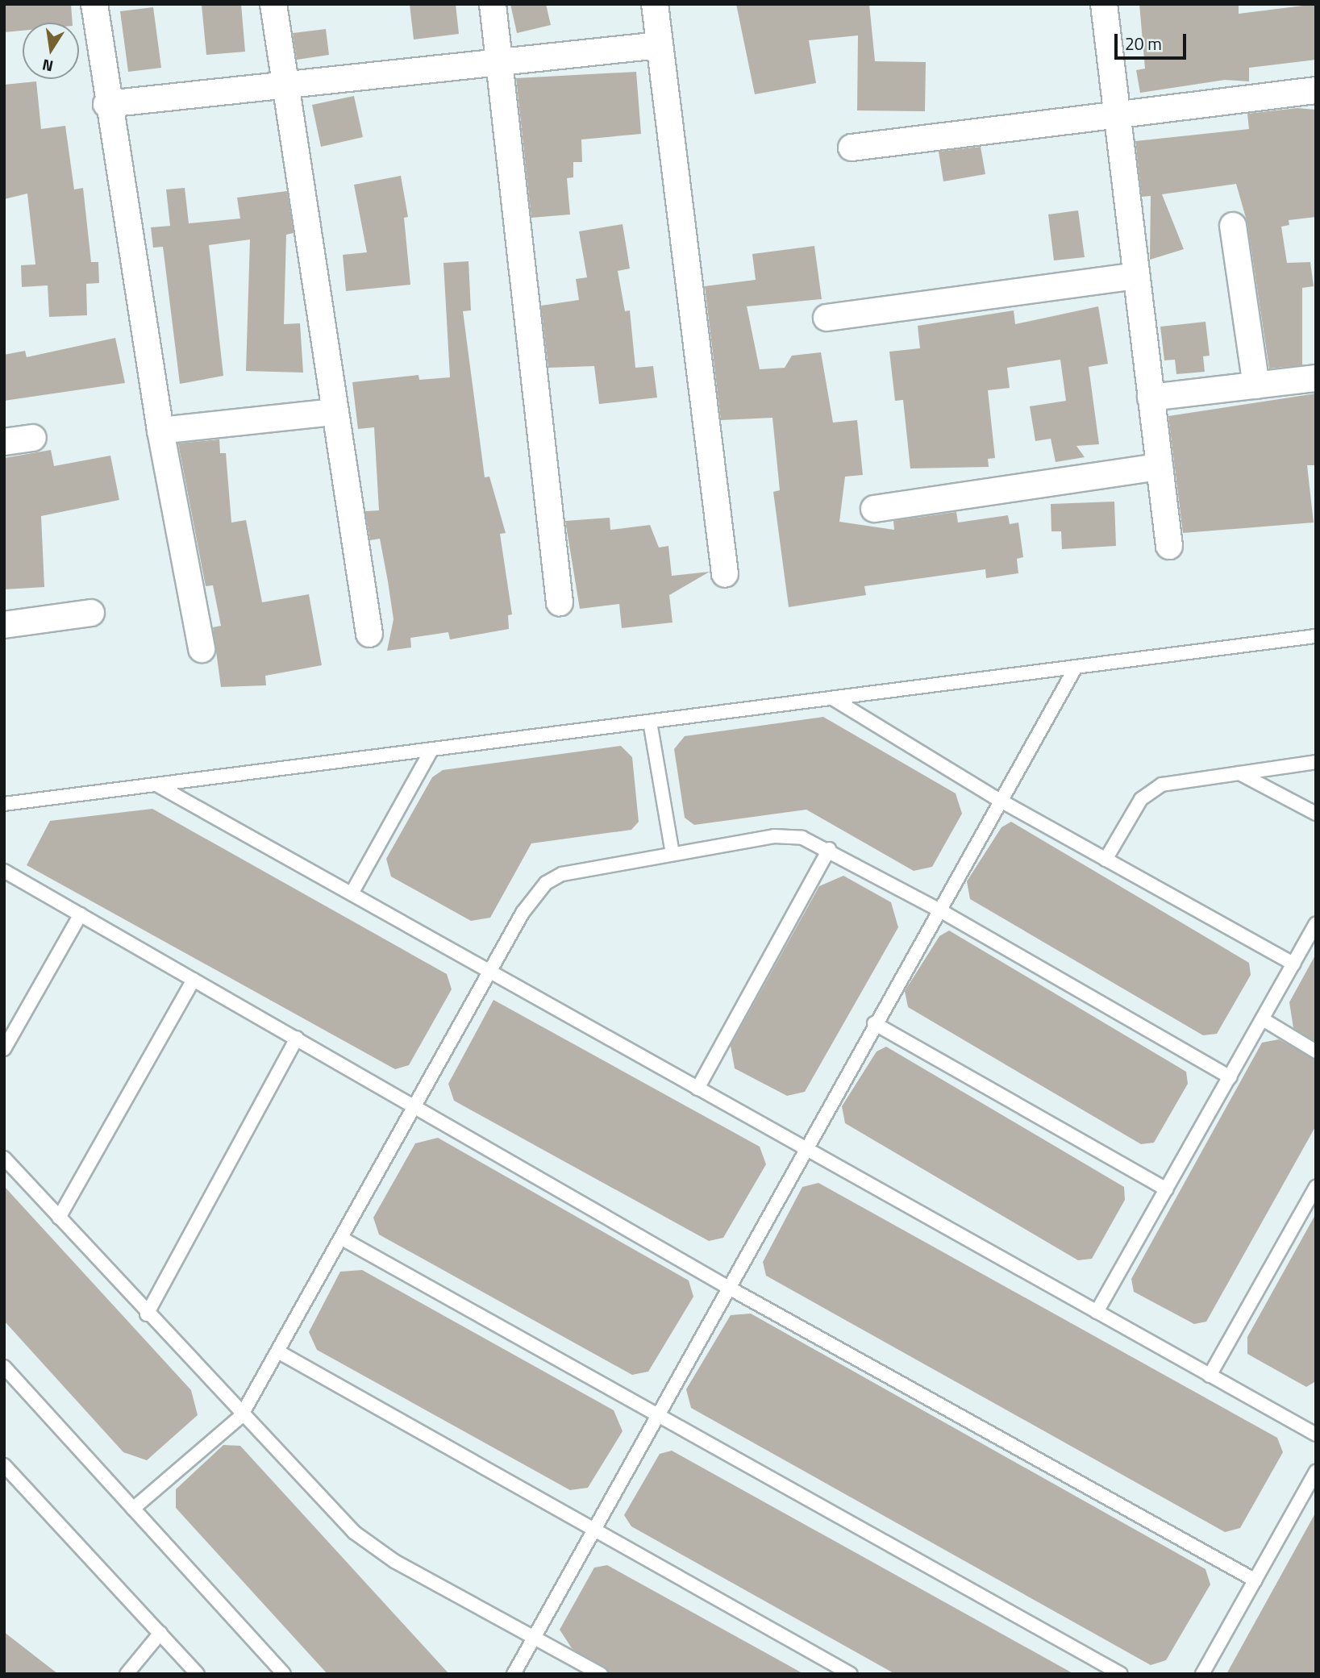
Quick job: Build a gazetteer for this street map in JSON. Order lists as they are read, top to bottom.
{
  "scale_bar": "20 m",
  "north": "bottom"
}
